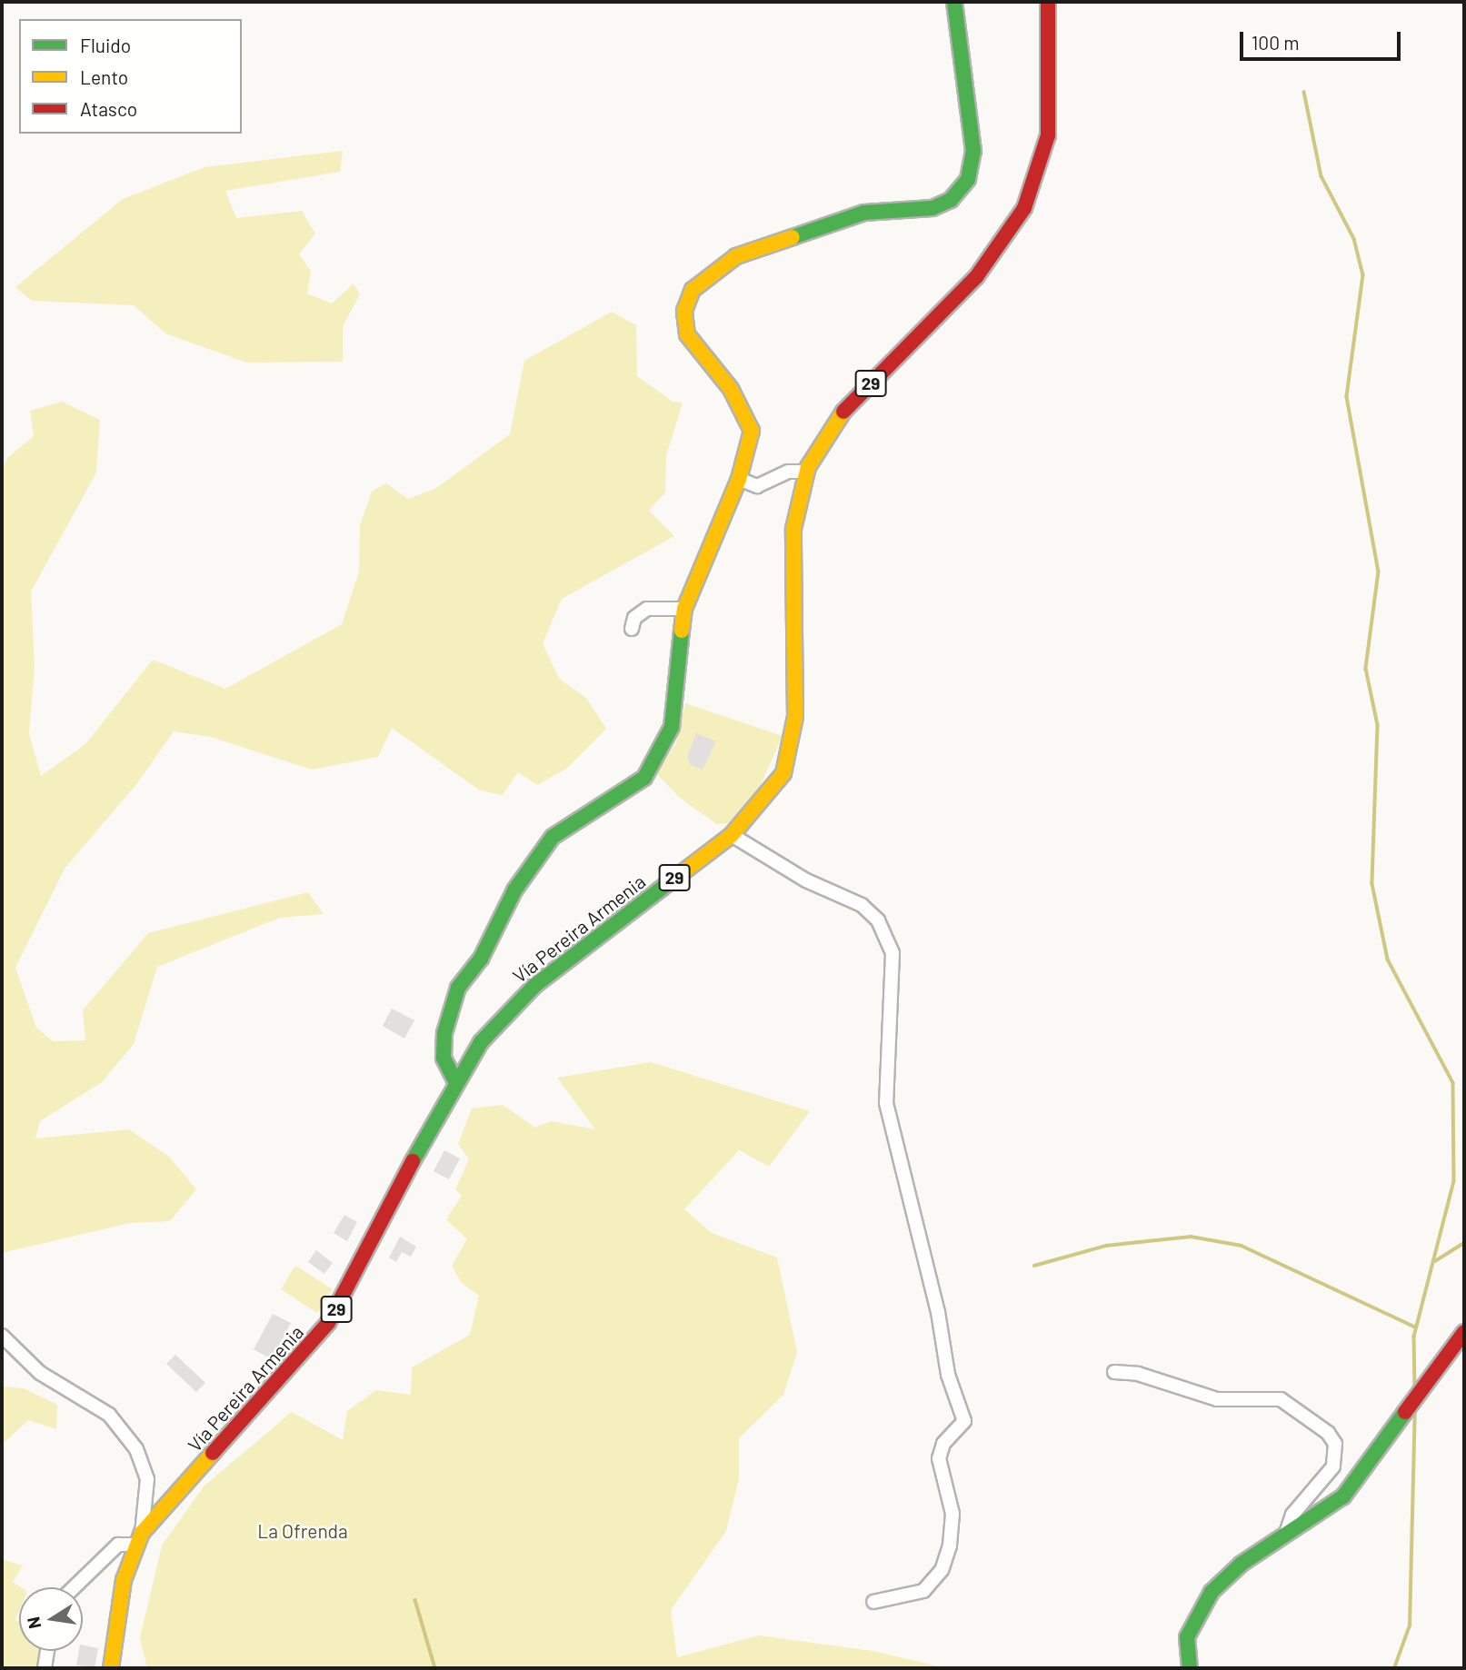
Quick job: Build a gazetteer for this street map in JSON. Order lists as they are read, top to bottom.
{
  "streets": {
    "main road": ["29", "Vía Pereira Armenia"]
  },
  "parks": ["La Ofrenda"],
  "legend": ["Fluido", "Lento", "Atasco"],
  "scale_bar": "100 m",
  "north": "left"
}
